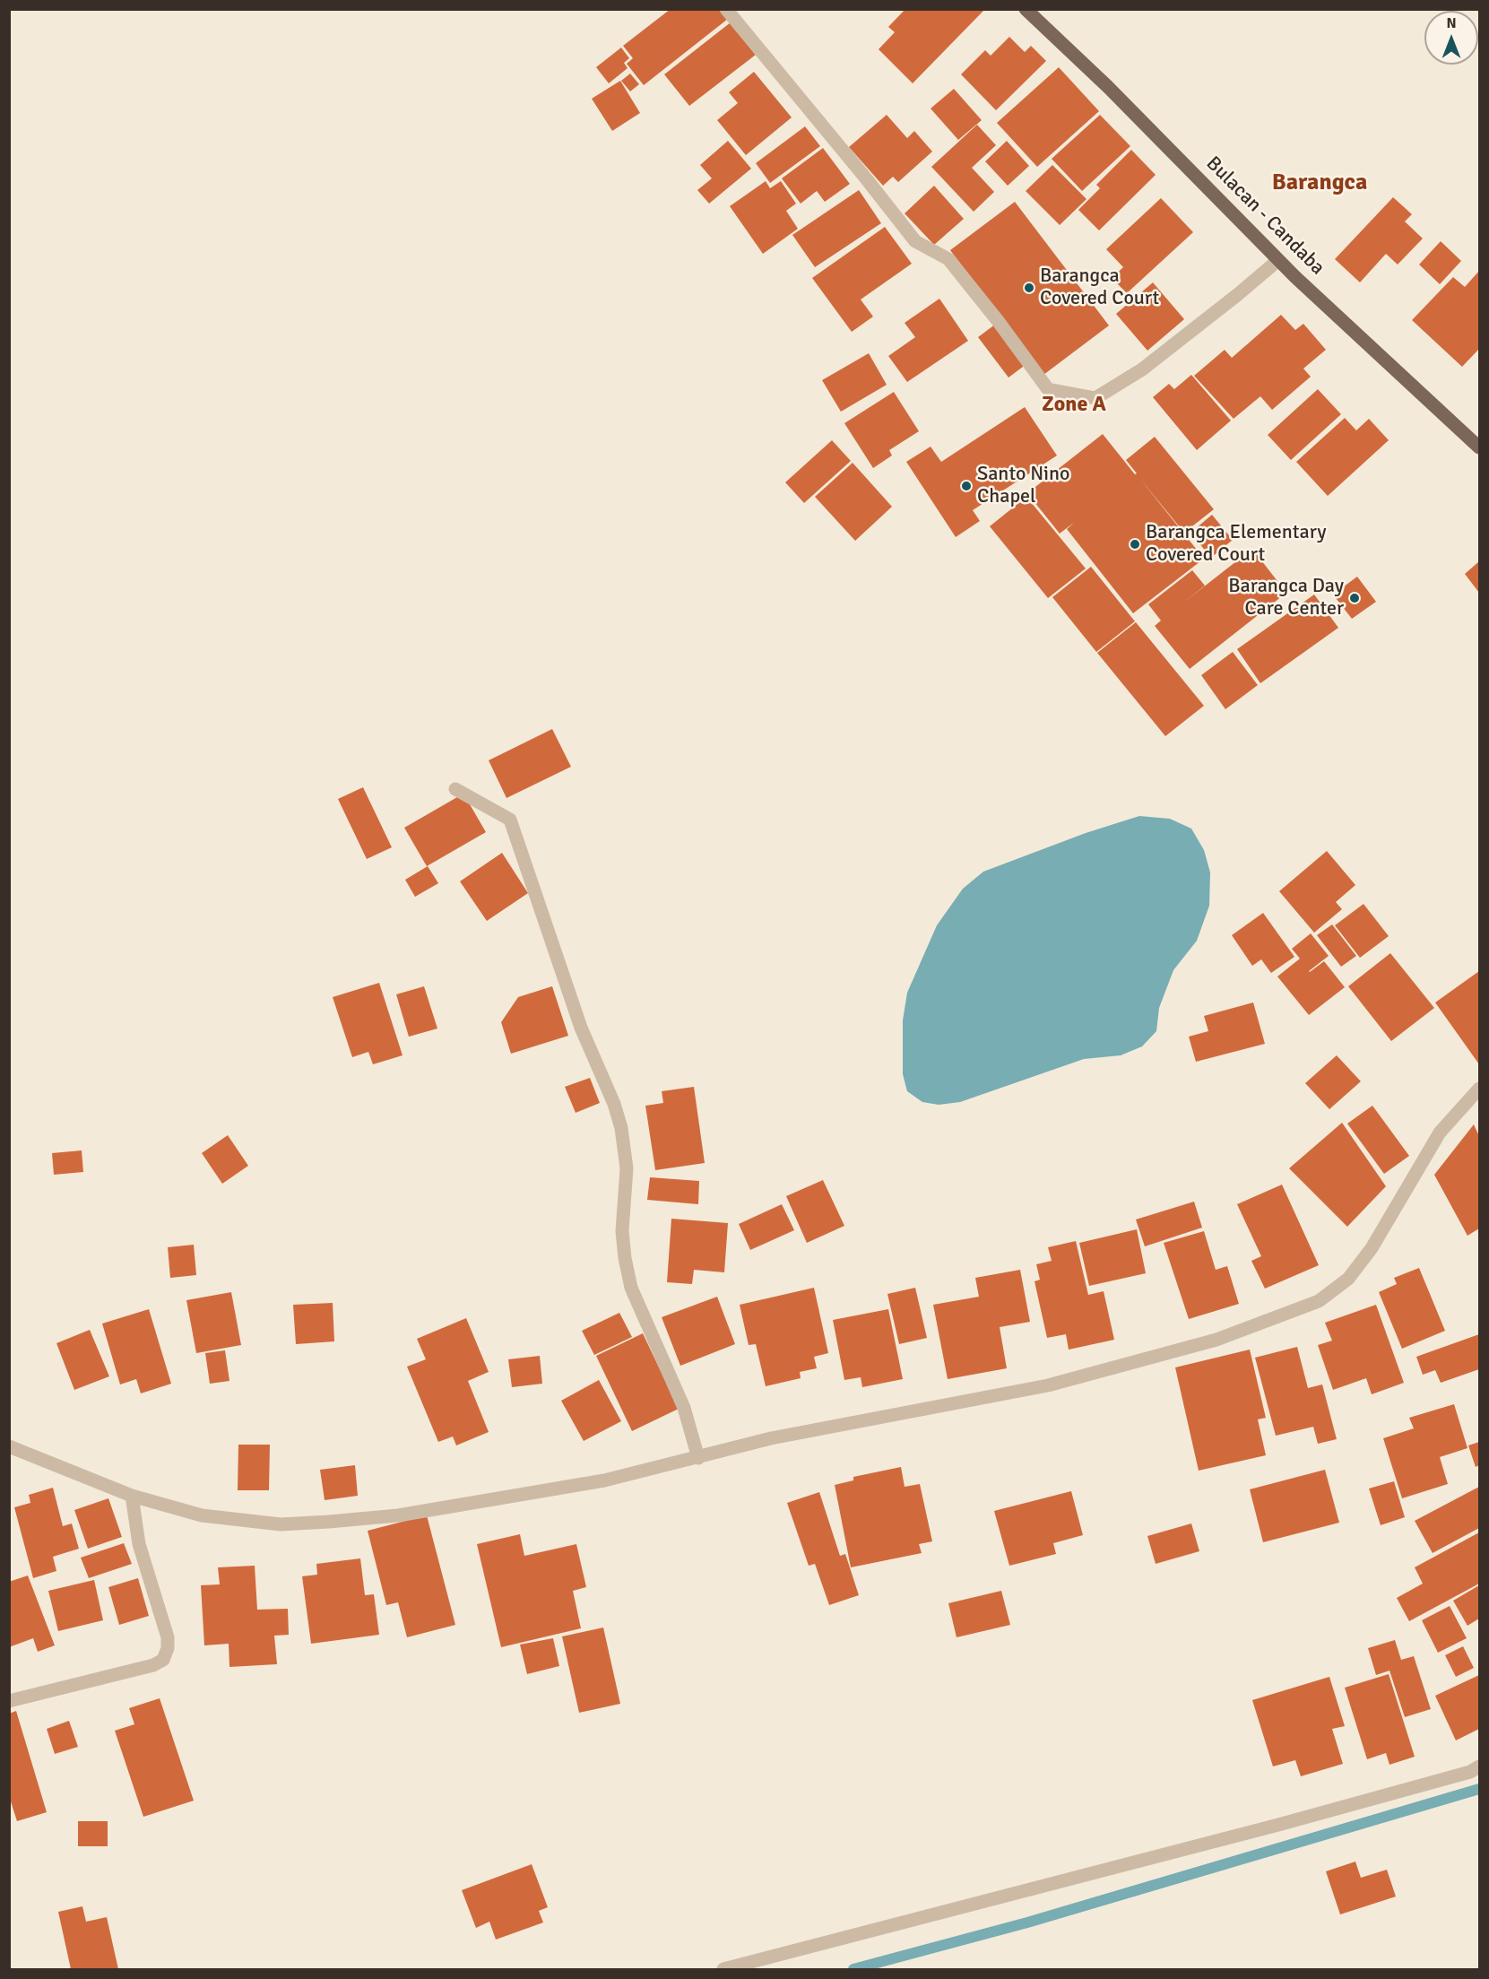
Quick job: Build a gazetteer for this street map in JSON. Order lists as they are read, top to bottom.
{
  "streets": {
    "main road": ["Bulacan - Candaba"]
  },
  "districts": ["Barangca", "Zone A"],
  "places": [
    "Barangca Covered Court",
    "Santo Nino Chapel",
    "Barangca Elementary Covered Court",
    "Barangca Day Care Center"
  ],
  "north": "top"
}
